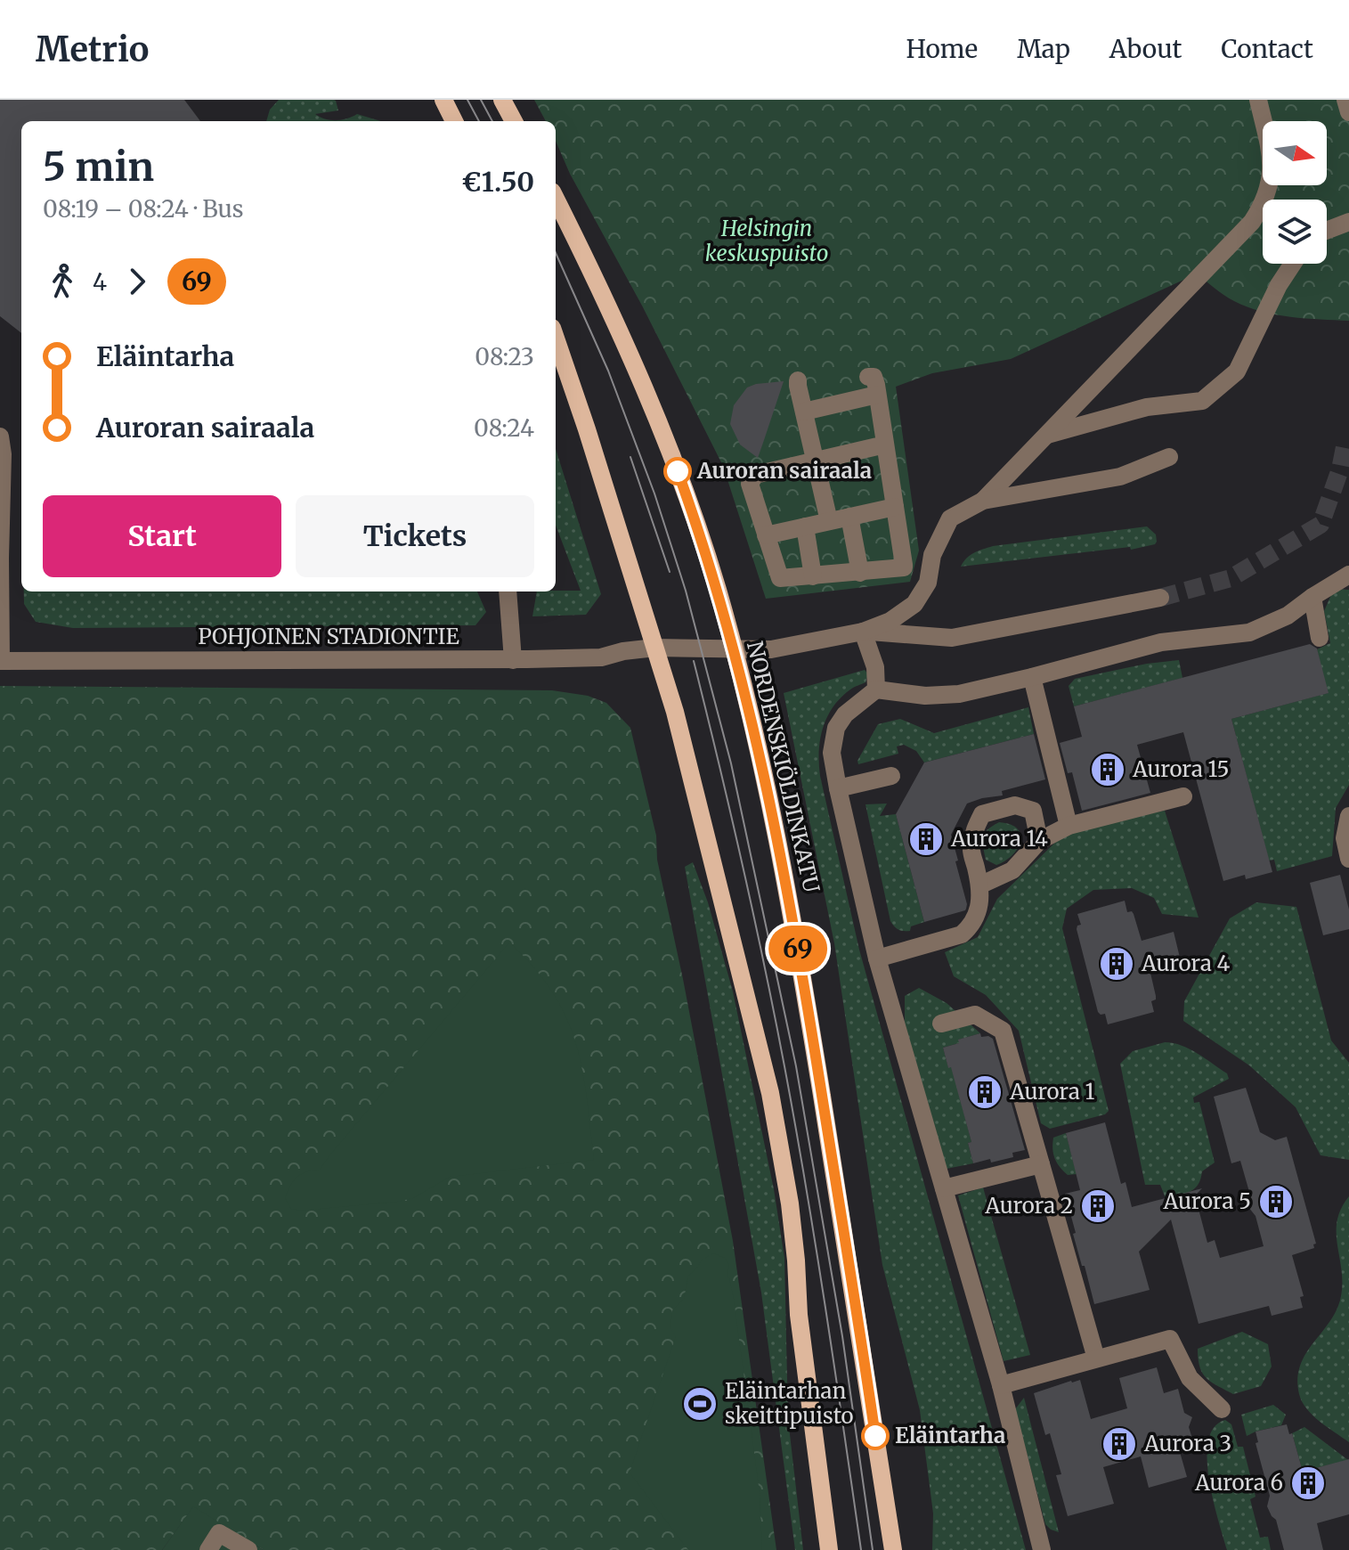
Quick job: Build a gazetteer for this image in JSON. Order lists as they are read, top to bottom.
{
  "streets": {
    "main road": ["NORDENSKIÖLDINKATU"],
    "street": ["POHJOINEN STADIONTIE"]
  },
  "crossings": [
    ["POHJOINEN STADIONTIE", "NORDENSKIÖLDINKATU"]
  ],
  "parks": ["Helsingin keskuspuisto"],
  "places": {
    "other": ["Auroran sairaala", "Eläintarha"],
    "building": [
      "Aurora 15",
      "Aurora 14",
      "Aurora 4",
      "Aurora 1",
      "Aurora 5",
      "Aurora 2",
      "Aurora 3",
      "Aurora 6"
    ],
    "sports": ["Eläintarhan skeittipuisto"]
  },
  "lines": ["bus line 69"],
  "north": "right",
  "page": {
    "header": "Metrio",
    "nav": [
      "Home",
      "Map",
      "About",
      "Contact"
    ],
    "on_map": "69",
    "heading": ["5 min", "08:19 – 08:24 · Bus", "€1.50"],
    "legs": ["4", "69"],
    "list": [
      {
        "name": "Eläintarha",
        "value": "08:23"
      },
      {
        "name": "Auroran sairaala",
        "value": "08:24"
      }
    ],
    "buttons": ["Start", "Tickets"]
  }
}
